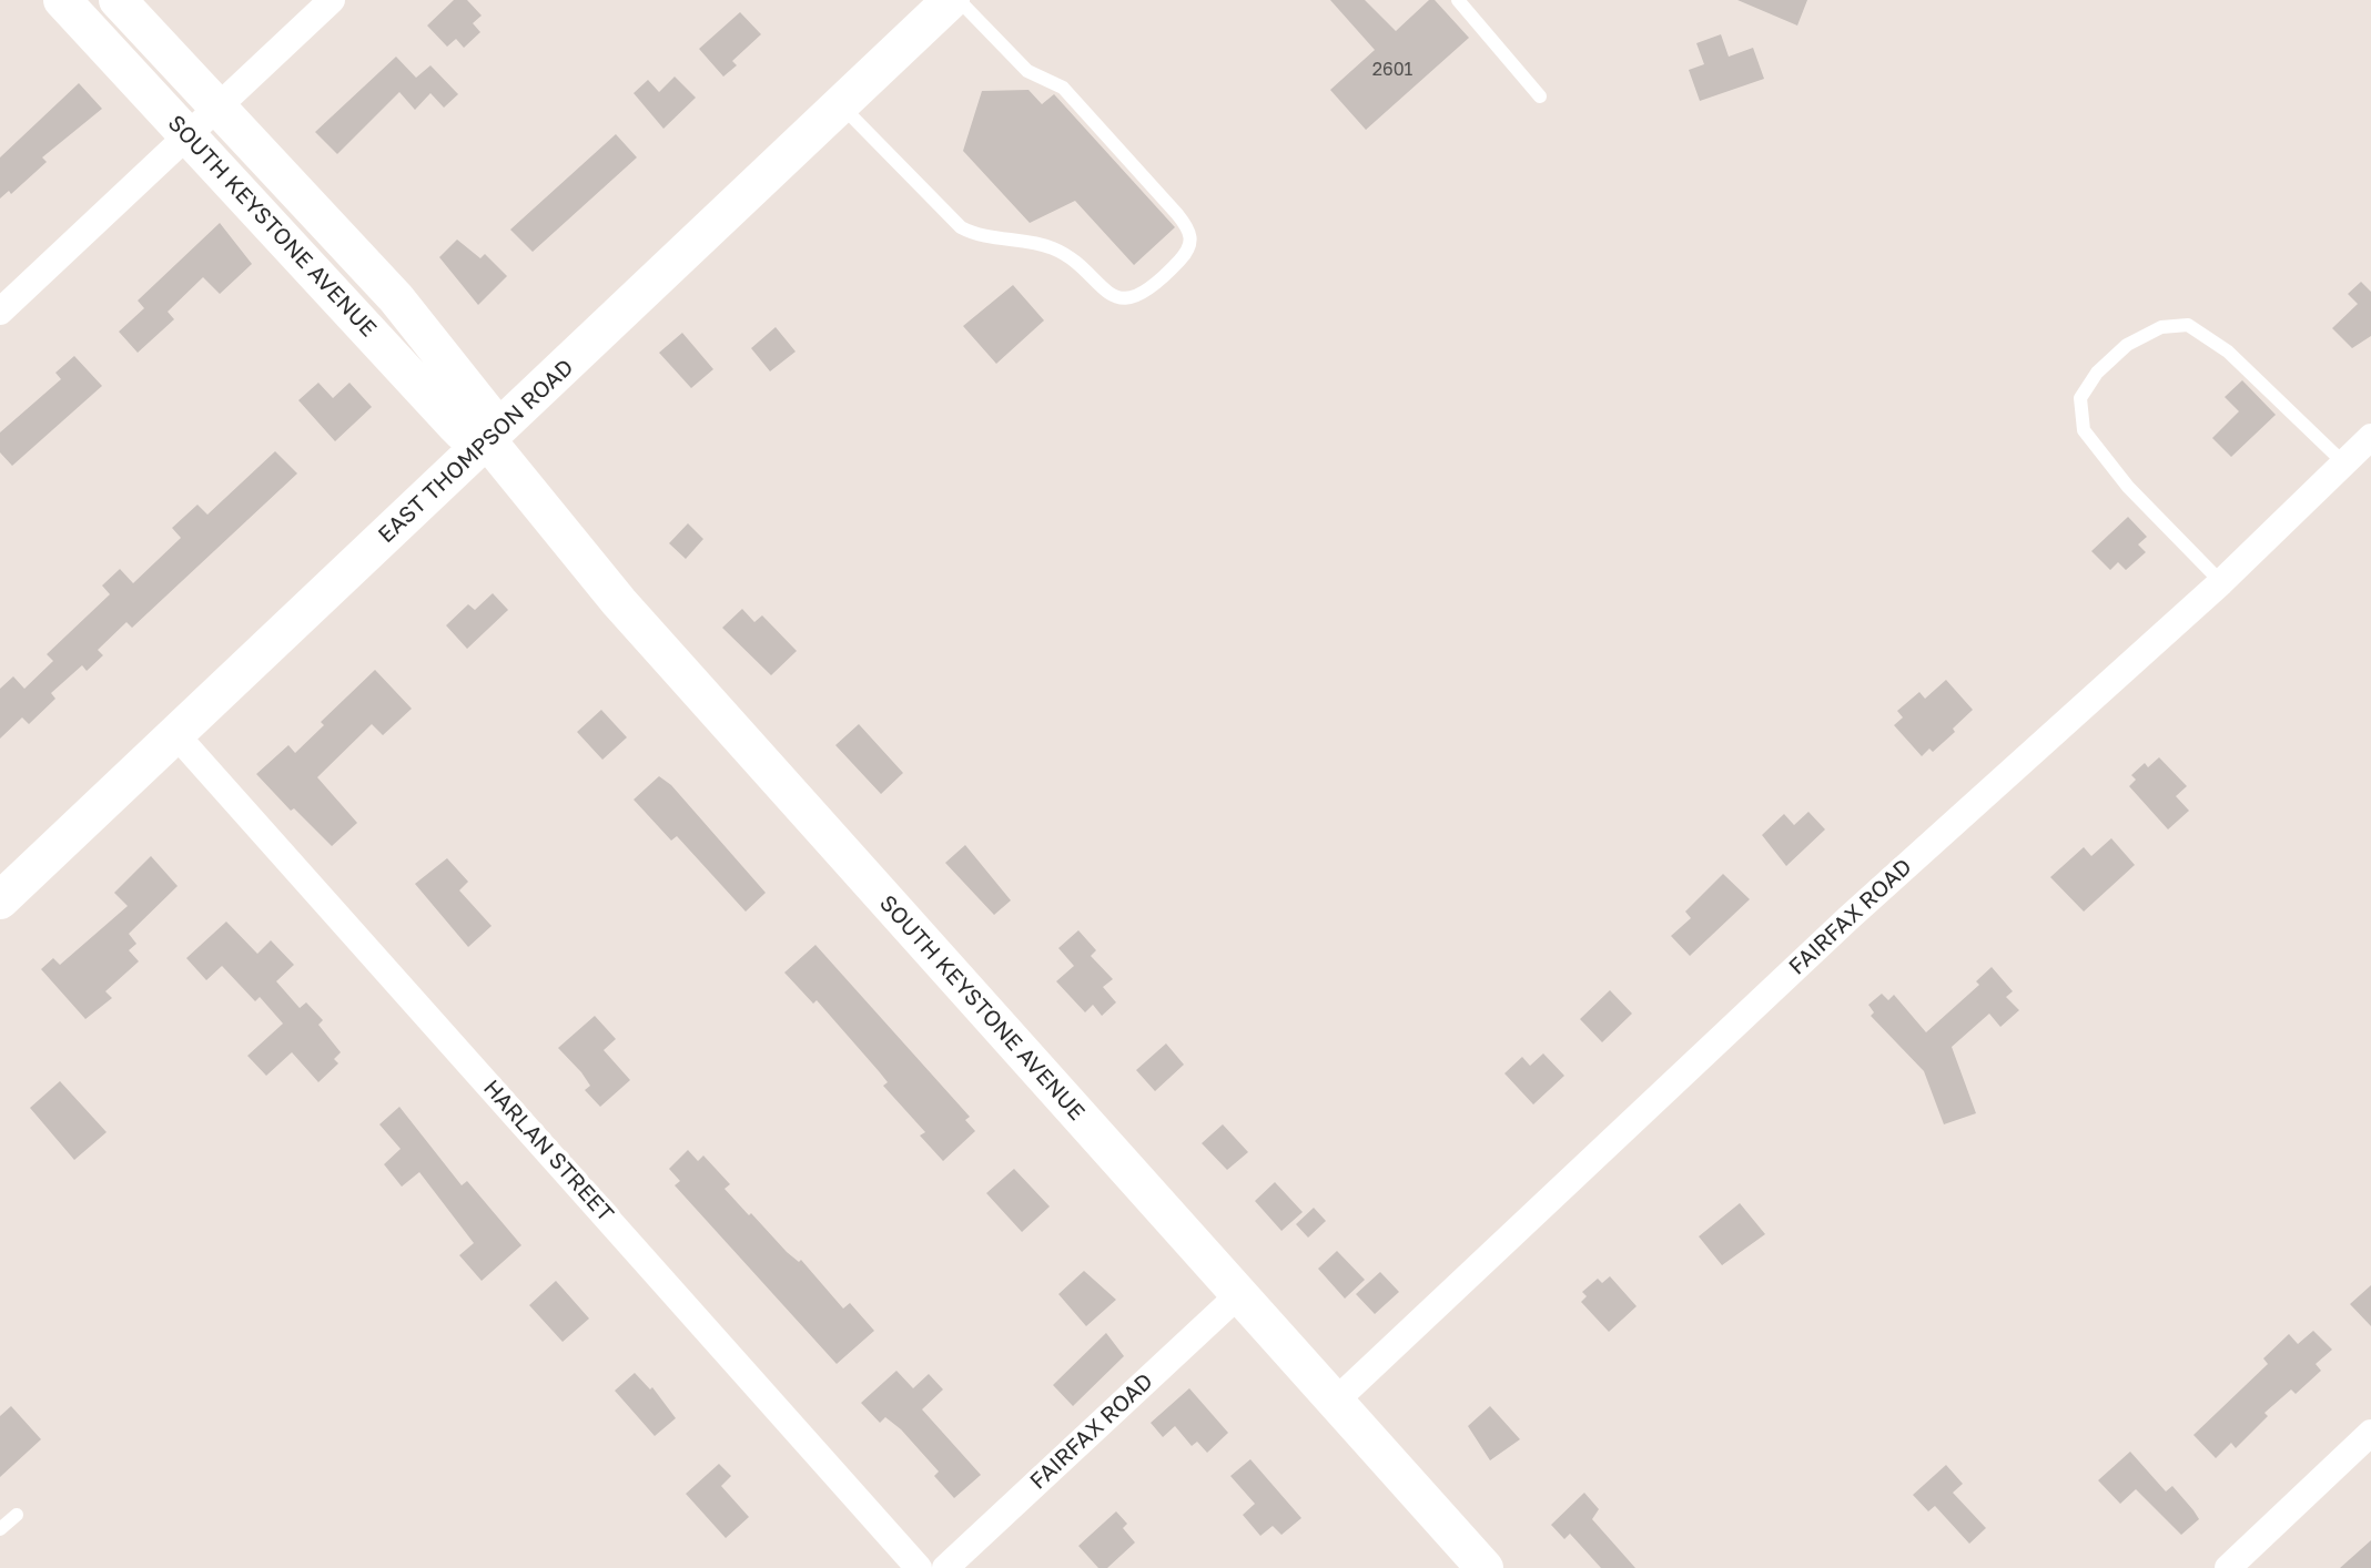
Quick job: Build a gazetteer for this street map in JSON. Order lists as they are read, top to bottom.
{
  "streets": {
    "main road": ["SOUTH KEYSTONE AVENUE", "EAST THOMPSON ROAD"],
    "street": ["FAIRFAX ROAD", "HARLAN STREET"]
  },
  "crossings": [
    ["SOUTH KEYSTONE AVENUE", "EAST THOMPSON ROAD"],
    ["SOUTH KEYSTONE AVENUE", "FAIRFAX ROAD"],
    ["EAST THOMPSON ROAD", "HARLAN STREET"]
  ],
  "house_numbers": ["2601"]
}
